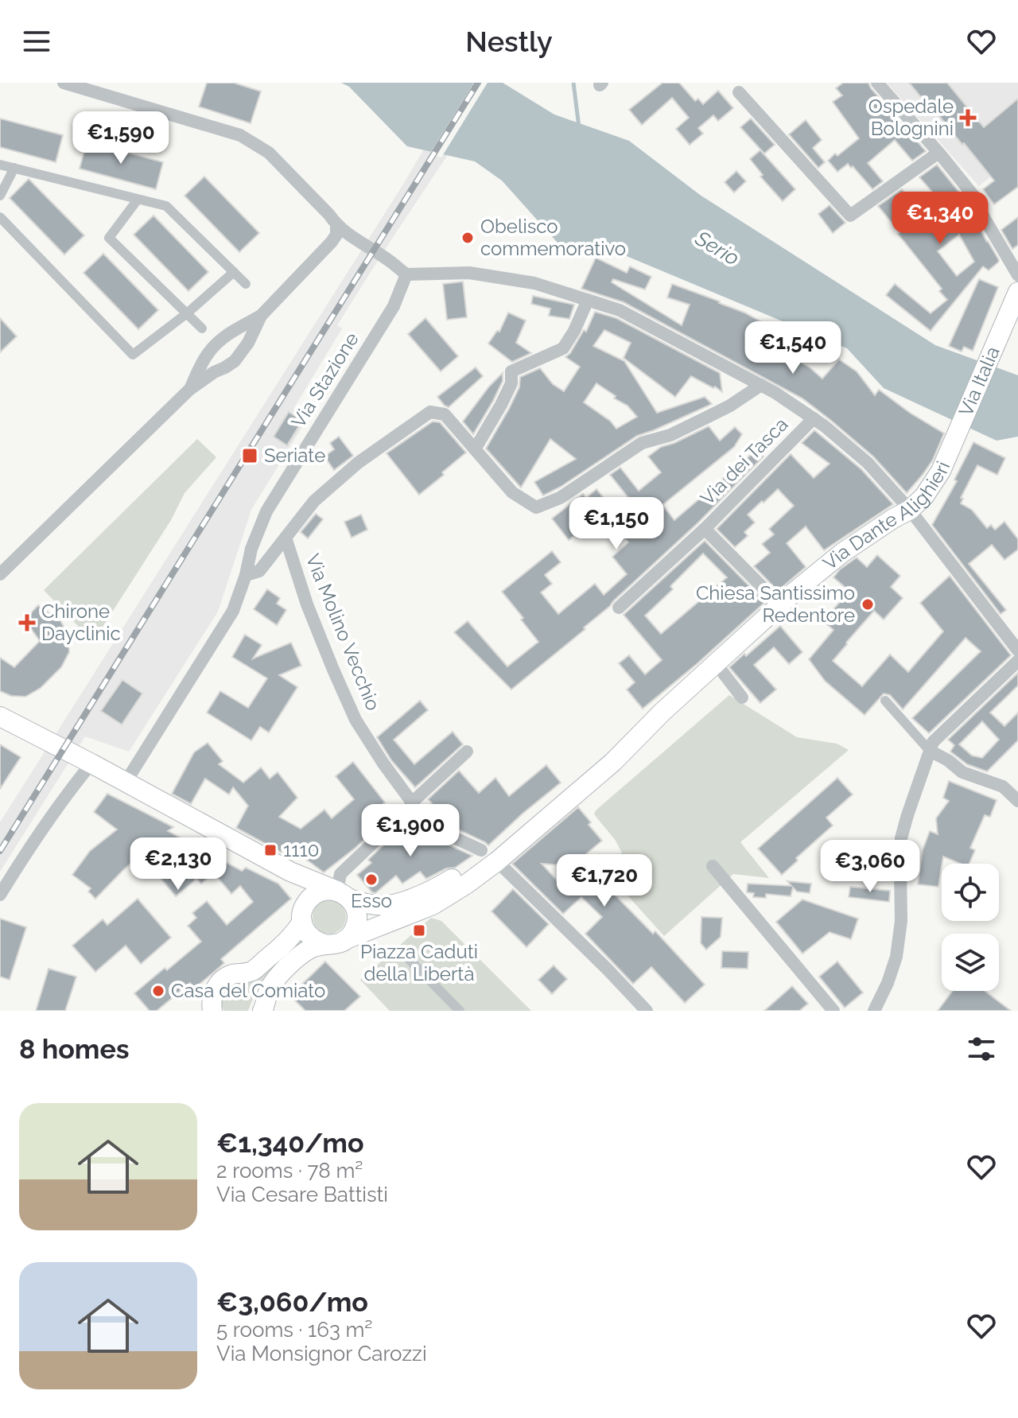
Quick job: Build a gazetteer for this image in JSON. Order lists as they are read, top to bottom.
{
  "streets": {
    "main road": ["Via Italia", "Via Dante Alighieri"],
    "street": ["Via Stazione", "Via dei Tasca", "Via Molino Vecchio"]
  },
  "crossings": [
    ["Via Stazione", "Via Dante Alighieri"],
    ["Via Italia", "Via Dante Alighieri"],
    ["Via Dante Alighieri", "Via Molino Vecchio"]
  ],
  "water": ["Serio"],
  "places": {
    "health": ["Ospedale Bolognini", "Chirone Dayclinic"],
    "other": [
      "Obelisco commemorativo",
      "Chiesa Santissimo Redentore",
      "Esso",
      "Casa del Comiato"
    ],
    "transit": ["Seriate", "1110", "Piazza Caduti della Libertà"]
  },
  "page": {
    "header": "Nestly",
    "price": [
      "€1,590",
      "€1,340",
      "€1,540",
      "€1,150",
      "€1,900",
      "€2,130",
      "€3,060",
      "€1,720"
    ],
    "heading": "8 homes",
    "list": [
      {
        "name": "€1,340/mo",
        "note": "2 rooms · 78 m² · Via Cesare Battisti"
      },
      {
        "name": "€3,060/mo",
        "note": "5 rooms · 163 m² · Via Monsignor Carozzi"
      }
    ]
  }
}
